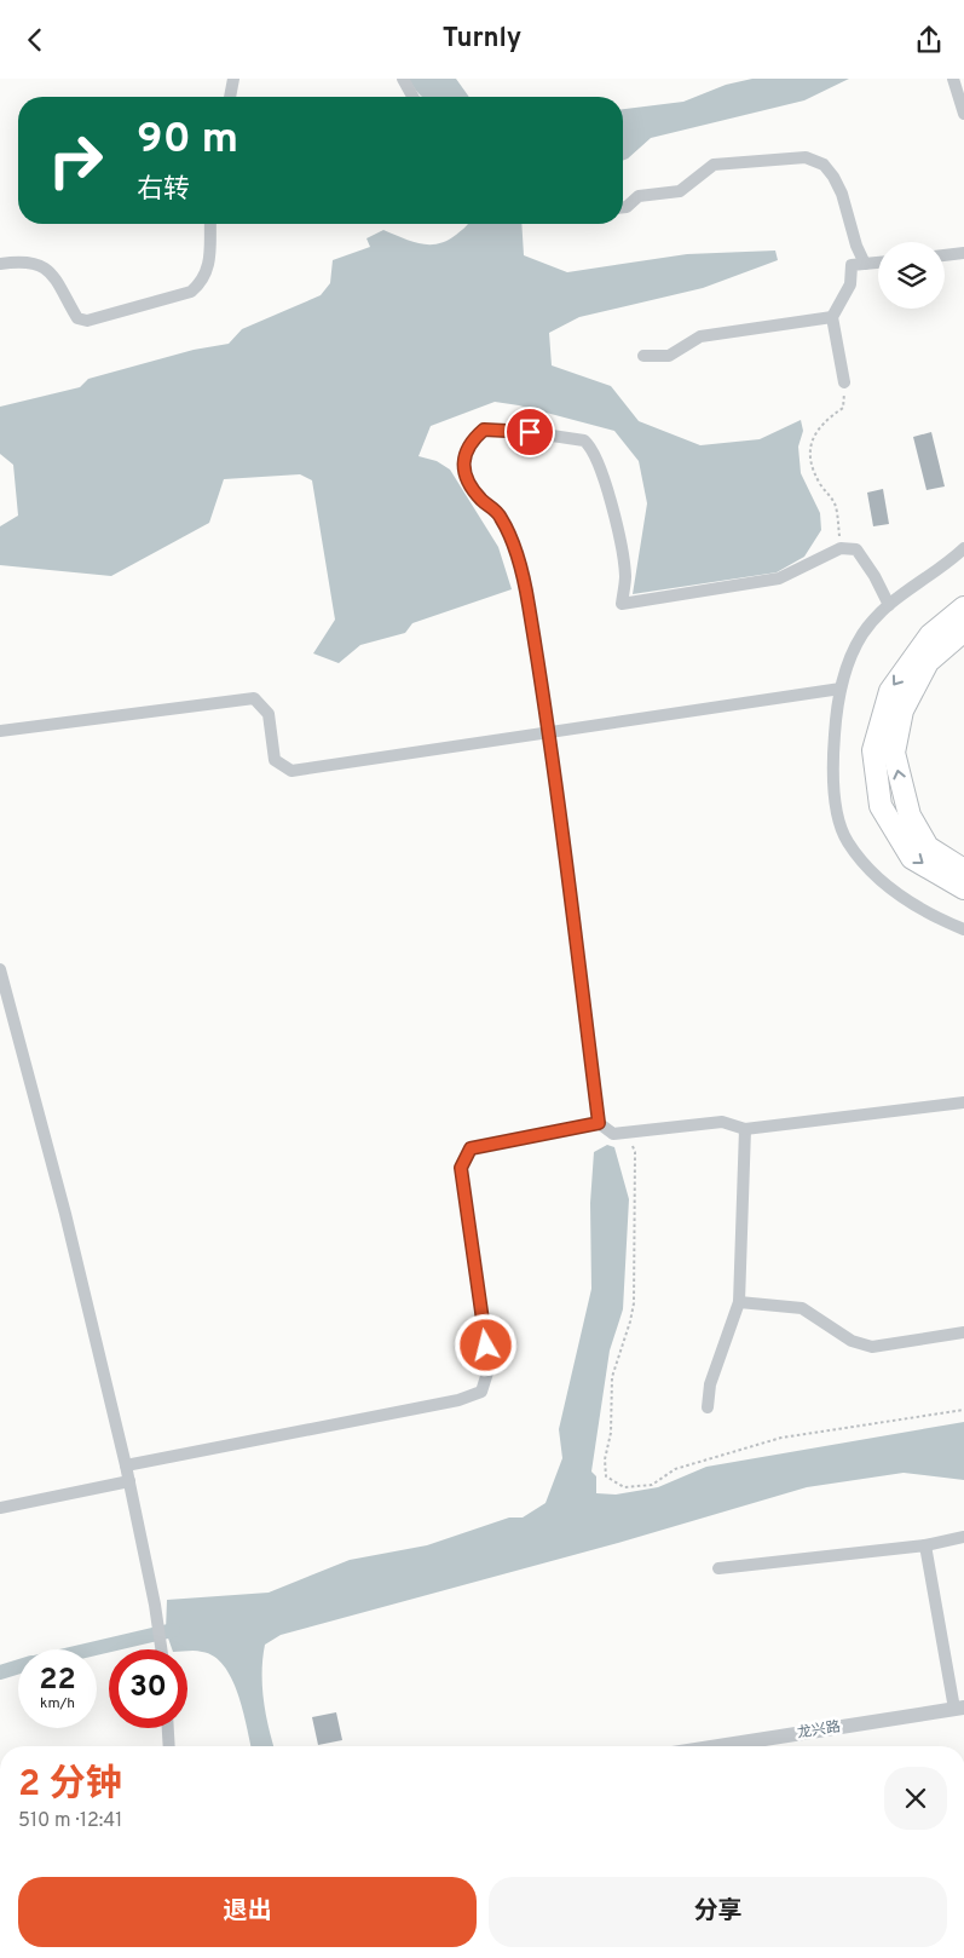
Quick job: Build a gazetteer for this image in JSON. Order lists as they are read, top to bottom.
{
  "streets": {
    "street": ["龙兴路"]
  },
  "page": {
    "header": "Turnly",
    "turn": ["90 m", "右转"],
    "speed": "22 km/h",
    "limit": "30",
    "heading": ["2 分钟", "510 m · 12:41"],
    "buttons": ["退出", "分享"]
  }
}
